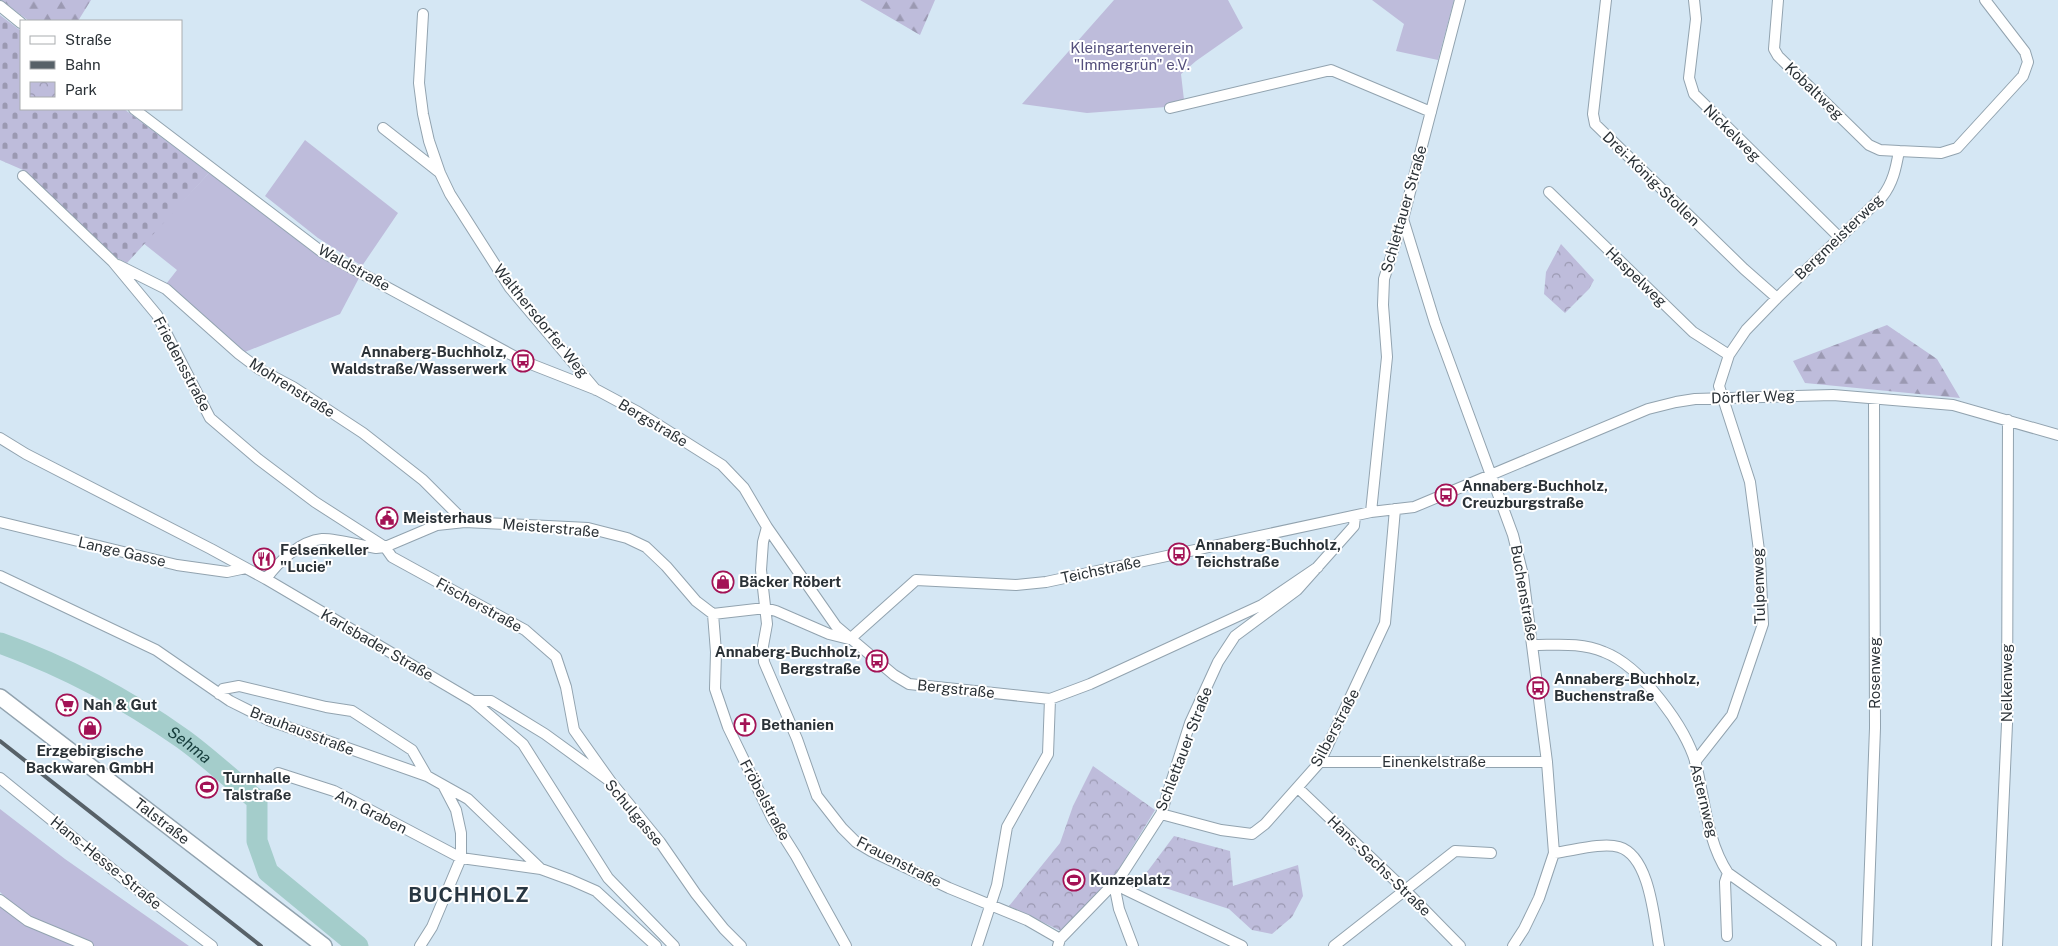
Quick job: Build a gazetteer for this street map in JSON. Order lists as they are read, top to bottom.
{
  "streets": {
    "main road": ["Talstraße"],
    "street": [
      "Kobaltweg",
      "Nickelweg",
      "Drei-König-Stollen",
      "Schlettauer Straße",
      "Bergmeisterweg",
      "Waldstraße",
      "Haspelweg",
      "Walthersdorfer Weg",
      "Friedensstraße",
      "Mohrenstraße",
      "Dörfler Weg",
      "Bergstraße",
      "Meisterstraße",
      "Lange Gasse",
      "Teichstraße",
      "Tulpenweg",
      "Buchenstraße",
      "Fischerstraße",
      "Karlsbader Straße",
      "Rosenweg",
      "Nelkenweg",
      "Silberstraße",
      "Brauhausstraße",
      "Einenkelstraße",
      "Fröbelstraße",
      "Asternweg",
      "Am Graben",
      "Schulgasse",
      "Frauenstraße",
      "Hans-Hesse-Straße",
      "Hans-Sachs-Straße"
    ]
  },
  "crossings": [
    ["Kobaltweg", "Bergmeisterweg"],
    ["Nickelweg", "Bergmeisterweg"],
    ["Drei-König-Stollen", "Bergmeisterweg"],
    ["Schlettauer Straße", "Bergstraße"],
    ["Schlettauer Straße", "Teichstraße"],
    ["Schlettauer Straße", "Buchenstraße"],
    ["Schlettauer Straße", "Silberstraße"],
    ["Schlettauer Straße", "Frauenstraße"],
    ["Bergmeisterweg", "Haspelweg"],
    ["Bergmeisterweg", "Dörfler Weg"],
    ["Bergmeisterweg", "Tulpenweg"],
    ["Waldstraße", "Walthersdorfer Weg"],
    ["Waldstraße", "Bergstraße"],
    ["Walthersdorfer Weg", "Bergstraße"],
    ["Friedensstraße", "Mohrenstraße"],
    ["Friedensstraße", "Meisterstraße"],
    ["Friedensstraße", "Fischerstraße"],
    ["Mohrenstraße", "Meisterstraße"],
    ["Dörfler Weg", "Teichstraße"],
    ["Dörfler Weg", "Tulpenweg"],
    ["Dörfler Weg", "Buchenstraße"],
    ["Dörfler Weg", "Rosenweg"],
    ["Dörfler Weg", "Nelkenweg"],
    ["Dörfler Weg", "Silberstraße"],
    ["Bergstraße", "Teichstraße"],
    ["Bergstraße", "Frauenstraße"],
    ["Meisterstraße", "Fischerstraße"],
    ["Meisterstraße", "Karlsbader Straße"],
    ["Meisterstraße", "Fröbelstraße"],
    ["Lange Gasse", "Karlsbader Straße"],
    ["Teichstraße", "Silberstraße"],
    ["Tulpenweg", "Asternweg"],
    ["Buchenstraße", "Einenkelstraße"],
    ["Buchenstraße", "Asternweg"],
    ["Fischerstraße", "Schulgasse"],
    ["Karlsbader Straße", "Schulgasse"],
    ["Silberstraße", "Einenkelstraße"],
    ["Silberstraße", "Hans-Sachs-Straße"],
    ["Brauhausstraße", "Am Graben"]
  ],
  "districts": ["BUCHHOLZ"],
  "water": ["Sehma"],
  "parks": ["Kleingartenverein \"Immergrün\" e.V."],
  "places": {
    "bus stop": [
      "Annaberg-Buchholz, Waldstraße/Wasserwerk",
      "Annaberg-Buchholz, Creuzburgstraße",
      "Annaberg-Buchholz, Teichstraße",
      "Annaberg-Buchholz, Bergstraße",
      "Annaberg-Buchholz, Buchenstraße"
    ],
    "public building": ["Meisterhaus"],
    "restaurant": ["Felsenkeller \"Lucie\""],
    "shop": ["Bäcker Röbert", "Erzgebirgische Backwaren GmbH"],
    "supermarket": ["Nah & Gut"],
    "church": ["Bethanien"],
    "sports": ["Turnhalle Talstraße", "Kunzeplatz"]
  },
  "legend": ["Straße", "Bahn", "Park"]
}
